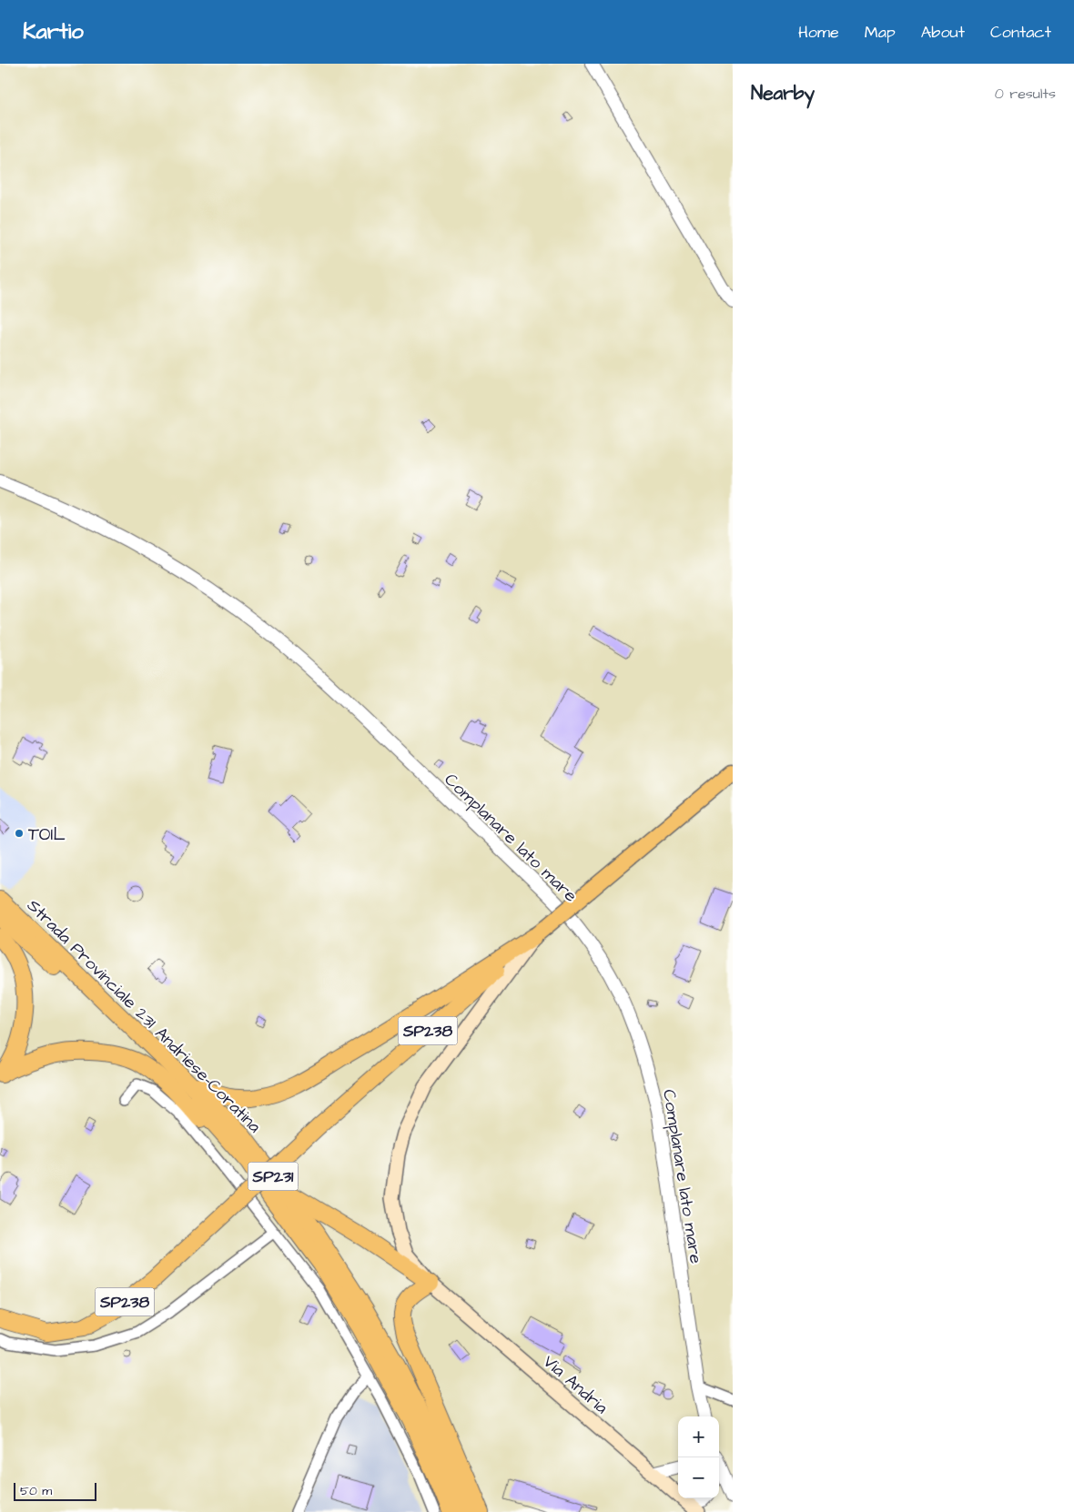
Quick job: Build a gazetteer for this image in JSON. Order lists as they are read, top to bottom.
{
  "streets": {
    "highway": ["Strada Provinciale 231 Andriese-Coratina", "SP238", "SP231"],
    "main road": ["Via Andria"],
    "street": ["Complanare lato mare"]
  },
  "crossings": [
    ["SP238", "Via Andria"]
  ],
  "places": ["TOIL"],
  "scale_bar": "50 m",
  "page": {
    "header": "Kartio",
    "nav": [
      "Home",
      "Map",
      "About",
      "Contact"
    ],
    "heading": ["Nearby", "0 results"],
    "map_buttons": ["+", "−"],
    "scale": "50 m"
  }
}
